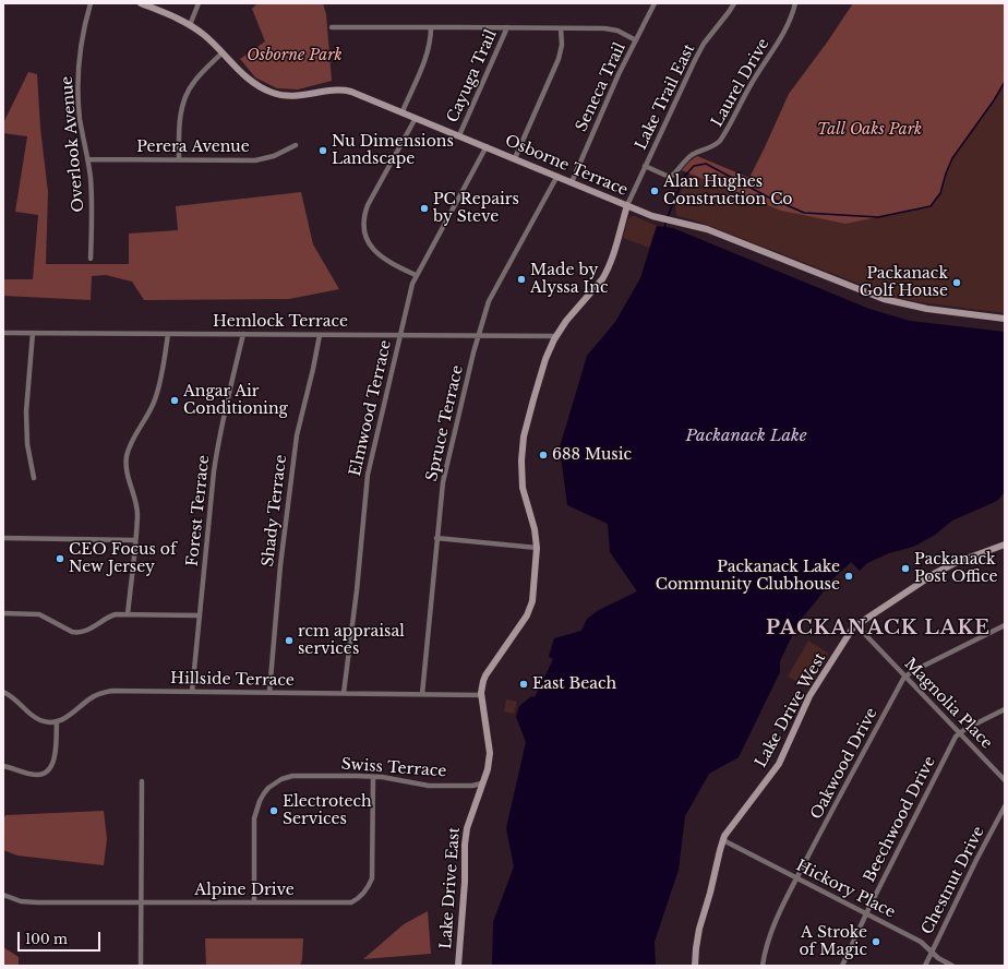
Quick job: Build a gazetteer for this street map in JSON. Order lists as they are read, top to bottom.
{
  "streets": {
    "street": [
      "Cayuga Trail",
      "Laurel Drive",
      "Seneca Trail",
      "Lake Trail East",
      "Overlook Avenue",
      "Perera Avenue",
      "Osborne Terrace",
      "Hemlock Terrace",
      "Elmwood Terrace",
      "Spruce Terrace",
      "Forest Terrace",
      "Shady Terrace",
      "Hillside Terrace",
      "Magnolia Place",
      "Lake Drive West",
      "Oakwood Drive",
      "Swiss Terrace",
      "Beechwood Drive",
      "Chestnut Drive",
      "Lake Drive East",
      "Hickory Place",
      "Alpine Drive"
    ]
  },
  "crossings": [
    ["Cayuga Trail", "Osborne Terrace"],
    ["Laurel Drive", "Lake Trail East"],
    ["Seneca Trail", "Osborne Terrace"],
    ["Lake Trail East", "Osborne Terrace"],
    ["Lake Trail East", "Lake Drive East"],
    ["Overlook Avenue", "Perera Avenue"],
    ["Osborne Terrace", "Elmwood Terrace"],
    ["Osborne Terrace", "Spruce Terrace"],
    ["Osborne Terrace", "Lake Drive East"],
    ["Hemlock Terrace", "Elmwood Terrace"],
    ["Hemlock Terrace", "Spruce Terrace"],
    ["Hemlock Terrace", "Forest Terrace"],
    ["Hemlock Terrace", "Shady Terrace"],
    ["Hemlock Terrace", "Lake Drive East"],
    ["Elmwood Terrace", "Hillside Terrace"],
    ["Spruce Terrace", "Hillside Terrace"],
    ["Forest Terrace", "Hillside Terrace"],
    ["Shady Terrace", "Hillside Terrace"],
    ["Hillside Terrace", "Lake Drive East"],
    ["Magnolia Place", "Lake Drive West"],
    ["Magnolia Place", "Oakwood Drive"],
    ["Magnolia Place", "Beechwood Drive"],
    ["Lake Drive West", "Hickory Place"],
    ["Oakwood Drive", "Hickory Place"],
    ["Swiss Terrace", "Lake Drive East"],
    ["Swiss Terrace", "Alpine Drive"],
    ["Beechwood Drive", "Hickory Place"],
    ["Chestnut Drive", "Hickory Place"]
  ],
  "districts": ["PACKANACK LAKE"],
  "water": ["Packanack Lake"],
  "parks": ["Osborne Park", "Tall Oaks Park"],
  "places": [
    "Nu Dimensions Landscape",
    "Alan Hughes Construction Co",
    "PC Repairs by Steve",
    "Made by Alyssa Inc",
    "Packanack Golf House",
    "Angar Air Conditioning",
    "688 Music",
    "CEO Focus of New Jersey",
    "Packanack Post Office",
    "Packanack Lake Community Clubhouse",
    "rcm appraisal services",
    "East Beach",
    "Electrotech Services",
    "A Stroke of Magic"
  ],
  "scale_bar": "100 m"
}
